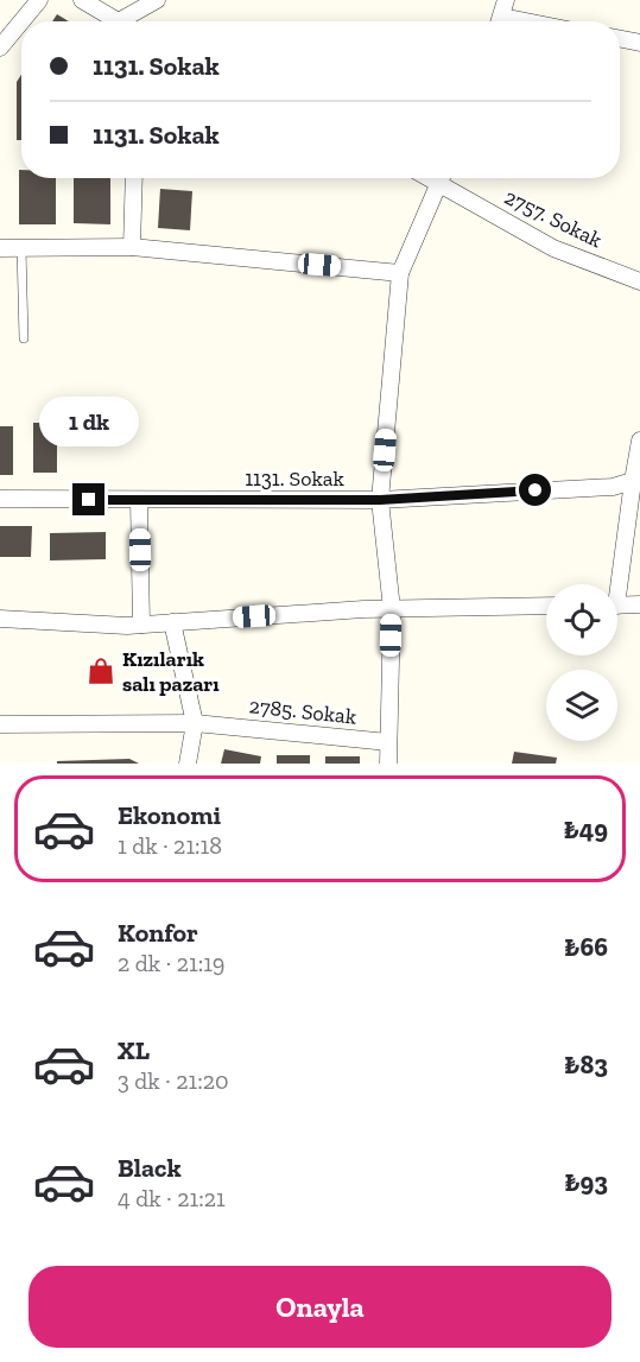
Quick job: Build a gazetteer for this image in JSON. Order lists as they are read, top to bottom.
{
  "streets": {
    "street": ["2757. Sokak", "1131. Sokak", "2785. Sokak"]
  },
  "places": {
    "shop": ["Kızılarık salı pazarı"]
  },
  "page": {
    "banner": ["1131. Sokak", "1131. Sokak"],
    "bubble": "1 dk",
    "list": [
      {
        "name": "Ekonomi",
        "note": "1 dk · 21:18",
        "value": "₺49"
      },
      {
        "name": "Konfor",
        "note": "2 dk · 21:19",
        "value": "₺66"
      },
      {
        "name": "XL",
        "note": "3 dk · 21:20",
        "value": "₺83"
      },
      {
        "name": "Black",
        "note": "4 dk · 21:21",
        "value": "₺93"
      }
    ],
    "buttons": "Onayla"
  }
}
